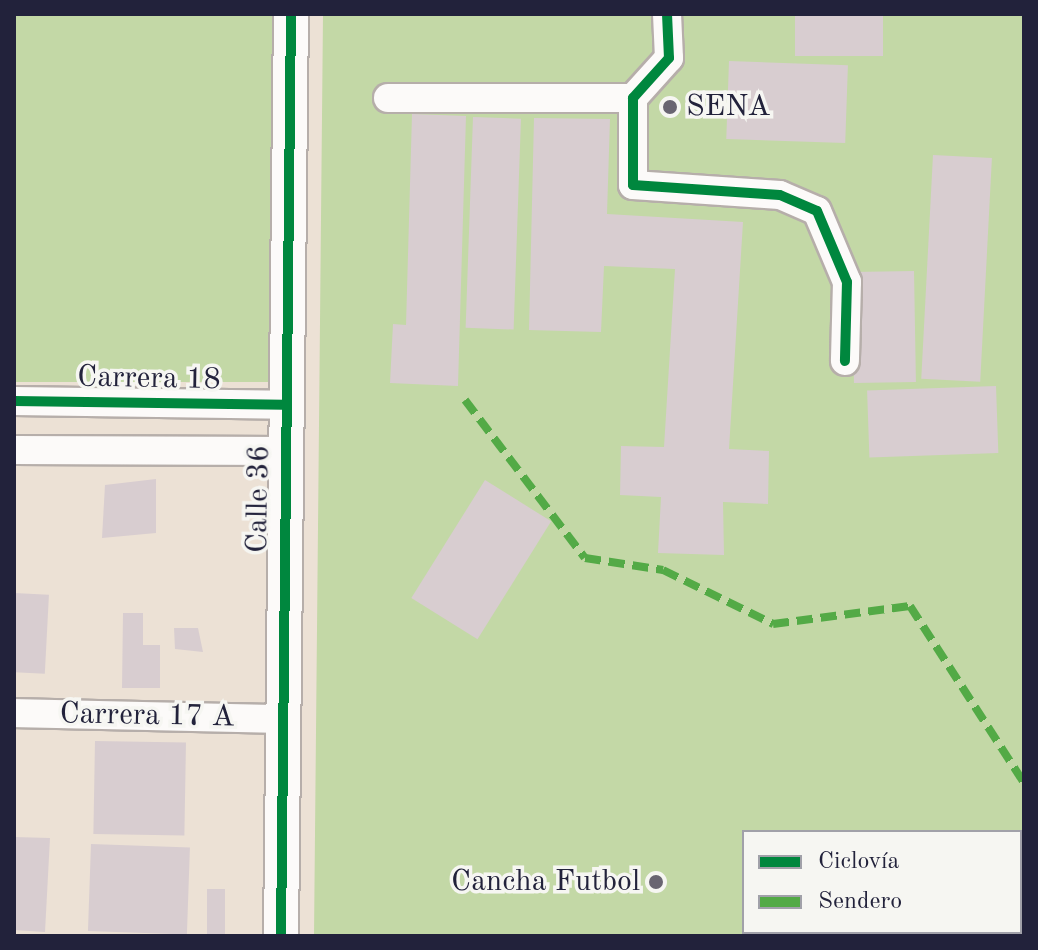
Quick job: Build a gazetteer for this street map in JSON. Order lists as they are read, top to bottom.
{
  "streets": {
    "street": ["Carrera 18", "Calle 36", "Carrera 17 A"]
  },
  "crossings": [
    ["Carrera 18", "Calle 36"],
    ["Calle 36", "Carrera 17 A"]
  ],
  "places": ["SENA", "Cancha Futbol"],
  "legend": ["Ciclovía", "Sendero"]
}
